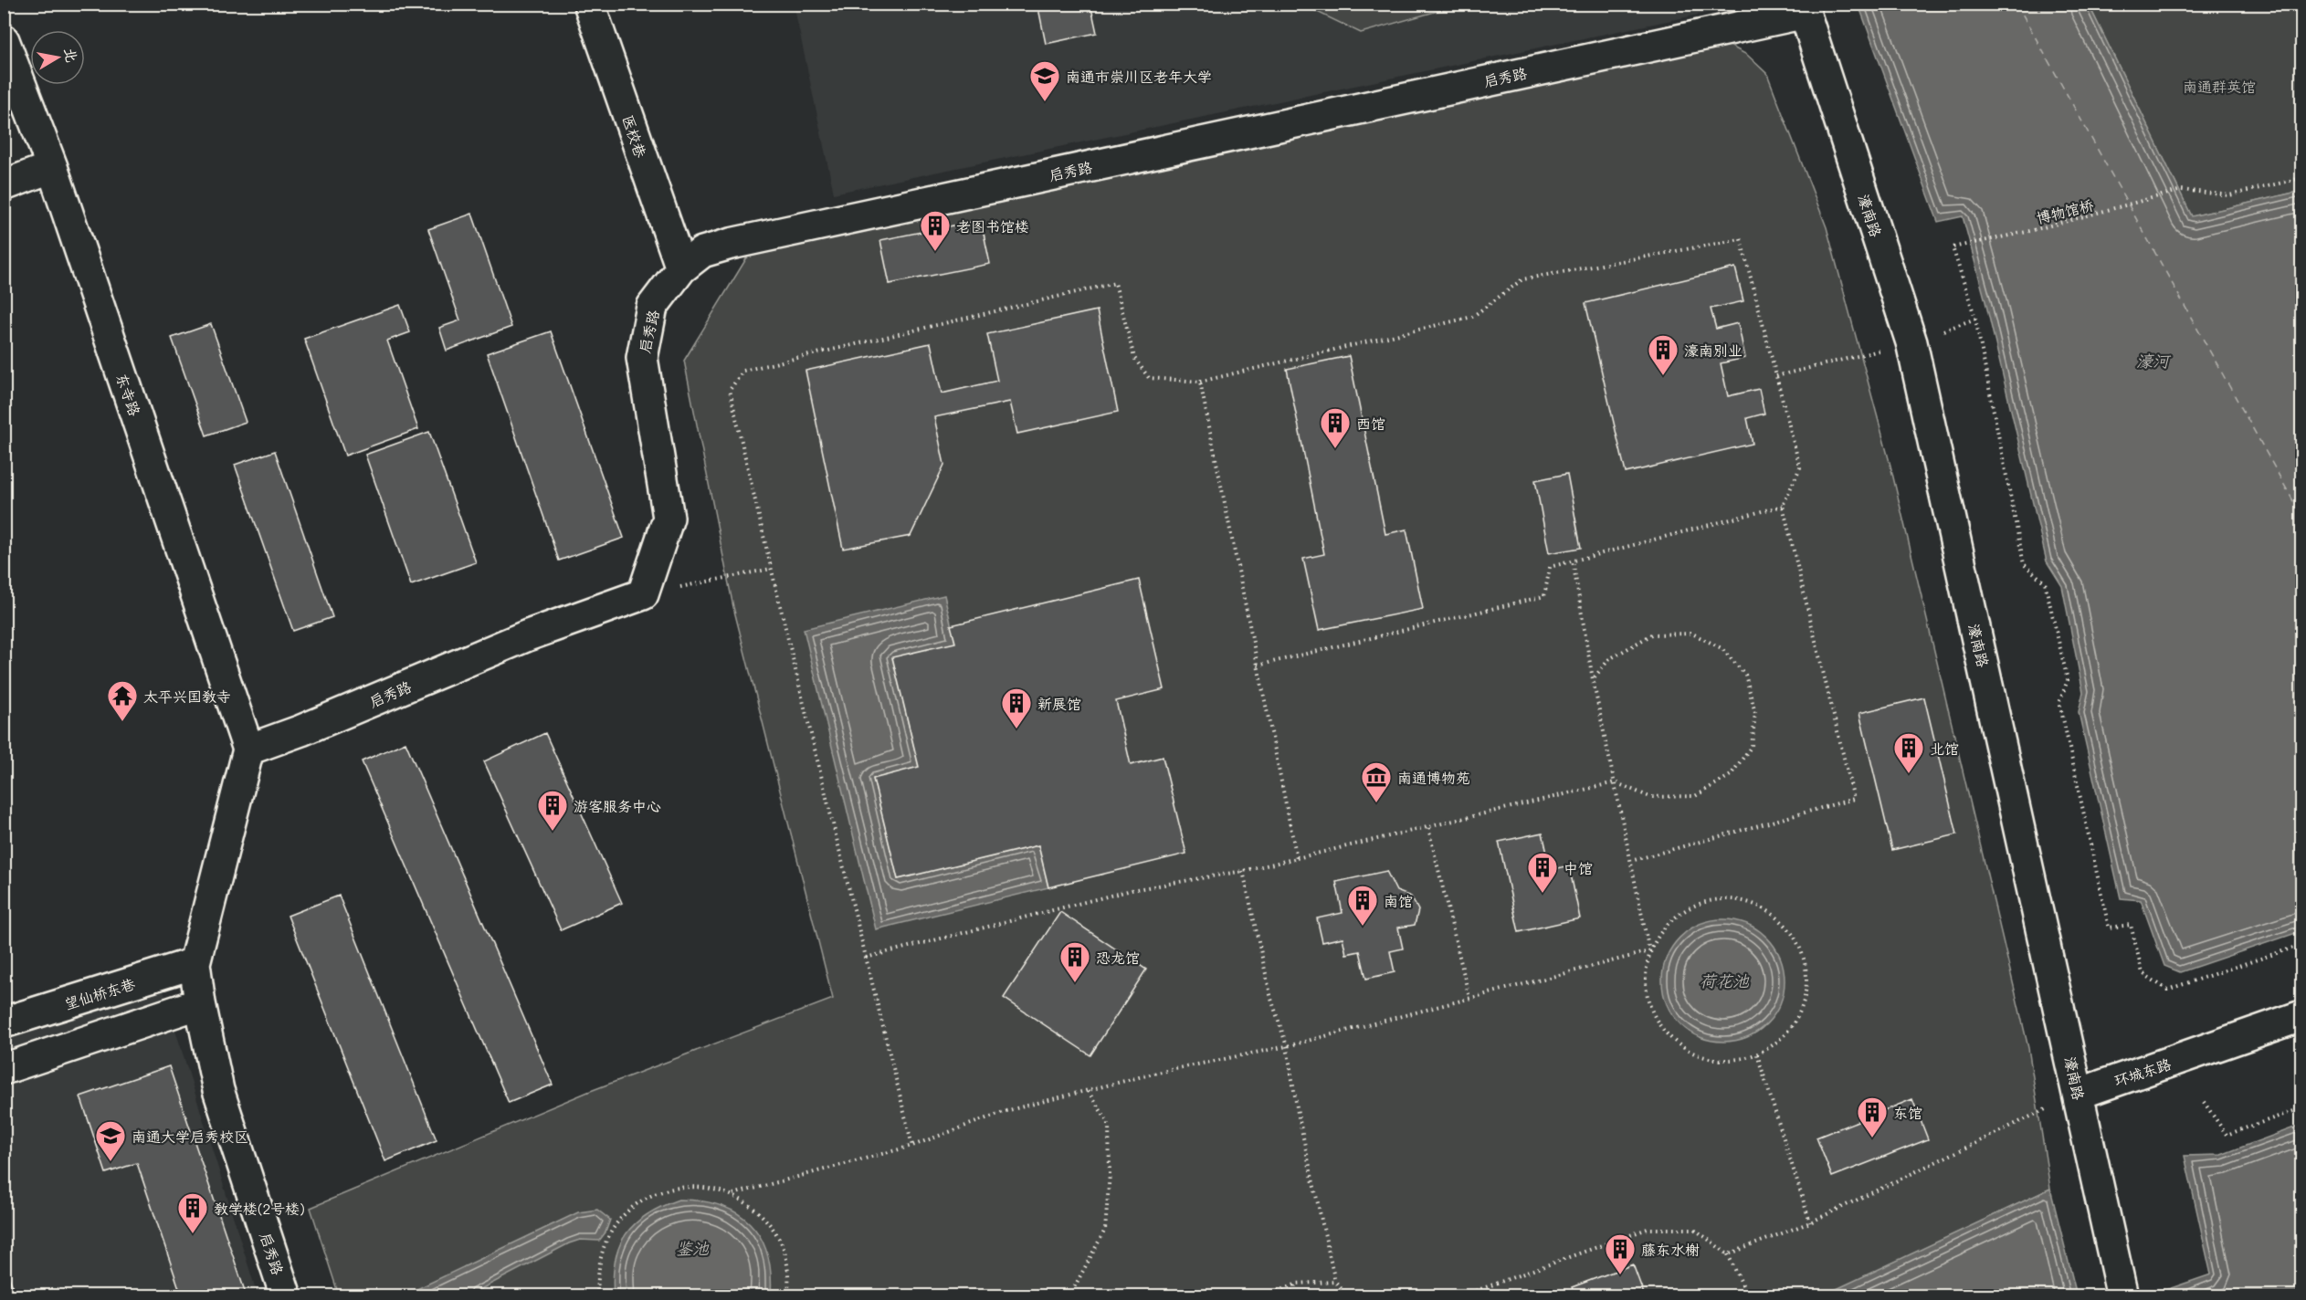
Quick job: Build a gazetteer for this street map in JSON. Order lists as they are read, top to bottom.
{
  "streets": {
    "street": [
      "启秀路",
      "医校巷",
      "濠南路",
      "东寺路",
      "望仙桥东巷",
      "环城东路"
    ],
    "path": ["博物馆桥"]
  },
  "crossings": [
    ["启秀路", "医校巷"],
    ["启秀路", "濠南路"],
    ["启秀路", "东寺路"],
    ["启秀路", "望仙桥东巷"],
    ["濠南路", "环城东路"]
  ],
  "water": ["濠河", "荷花池", "鉴池"],
  "parks": ["南通群英馆"],
  "places": {
    "school or university": ["南通市崇川区老年大学", "南通大学启秀校区"],
    "building": [
      "老图书馆楼",
      "濠南别业",
      "西馆",
      "新展馆",
      "北馆",
      "游客服务中心",
      "中馆",
      "南馆",
      "恐龙馆",
      "东馆",
      "教学楼(2号楼)",
      "藤东水榭"
    ],
    "temple": ["太平兴国教寺"],
    "museum": ["南通博物苑"]
  },
  "north": "right"
}
